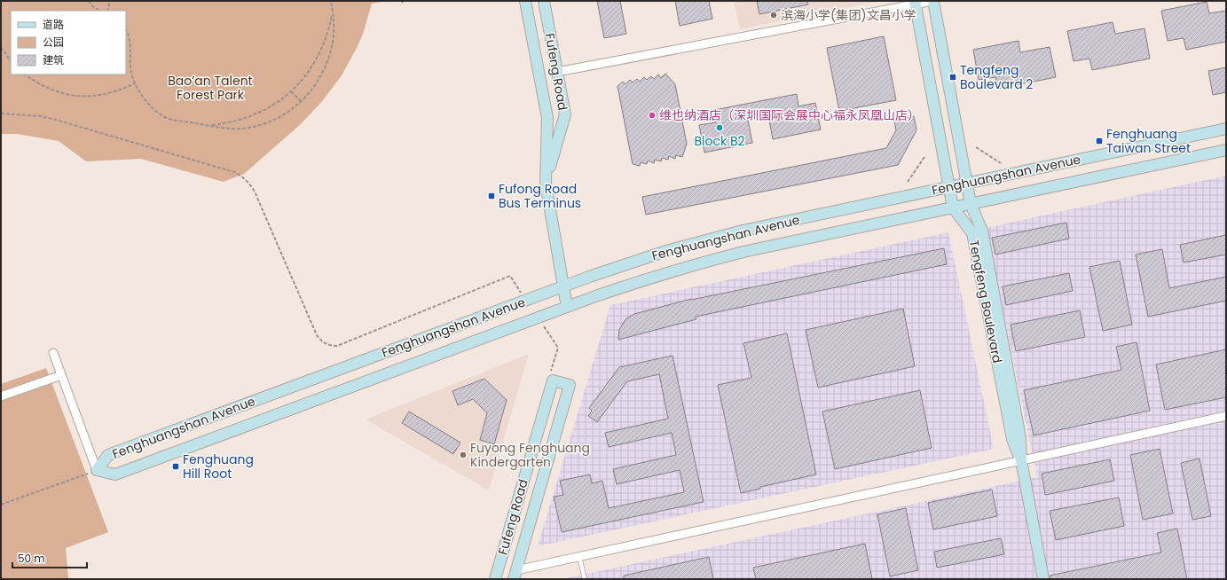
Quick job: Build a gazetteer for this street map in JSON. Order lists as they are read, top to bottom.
{
  "streets": {
    "main road": ["Fufeng Road", "Fenghuangshan Avenue", "Tengfeng Boulevard"]
  },
  "crossings": [
    ["Fufeng Road", "Fenghuangshan Avenue"],
    ["Fenghuangshan Avenue", "Tengfeng Boulevard"]
  ],
  "parks": ["Bao’an Talent Forest Park"],
  "places": {
    "other": [
      "滨海小学(集团)文昌小学",
      "维也纳酒店（深圳国际会展中心福永凤凰山店）",
      "Block B2",
      "Fuyong Fenghuang Kindergarten"
    ],
    "transit": [
      "Tengfeng Boulevard 2",
      "Fenghuang Taiwan Street",
      "Fufong Road Bus Terminus",
      "Fenghuang Hill Root"
    ]
  },
  "legend": ["道路", "公园", "建筑"],
  "scale_bar": "50 m"
}
